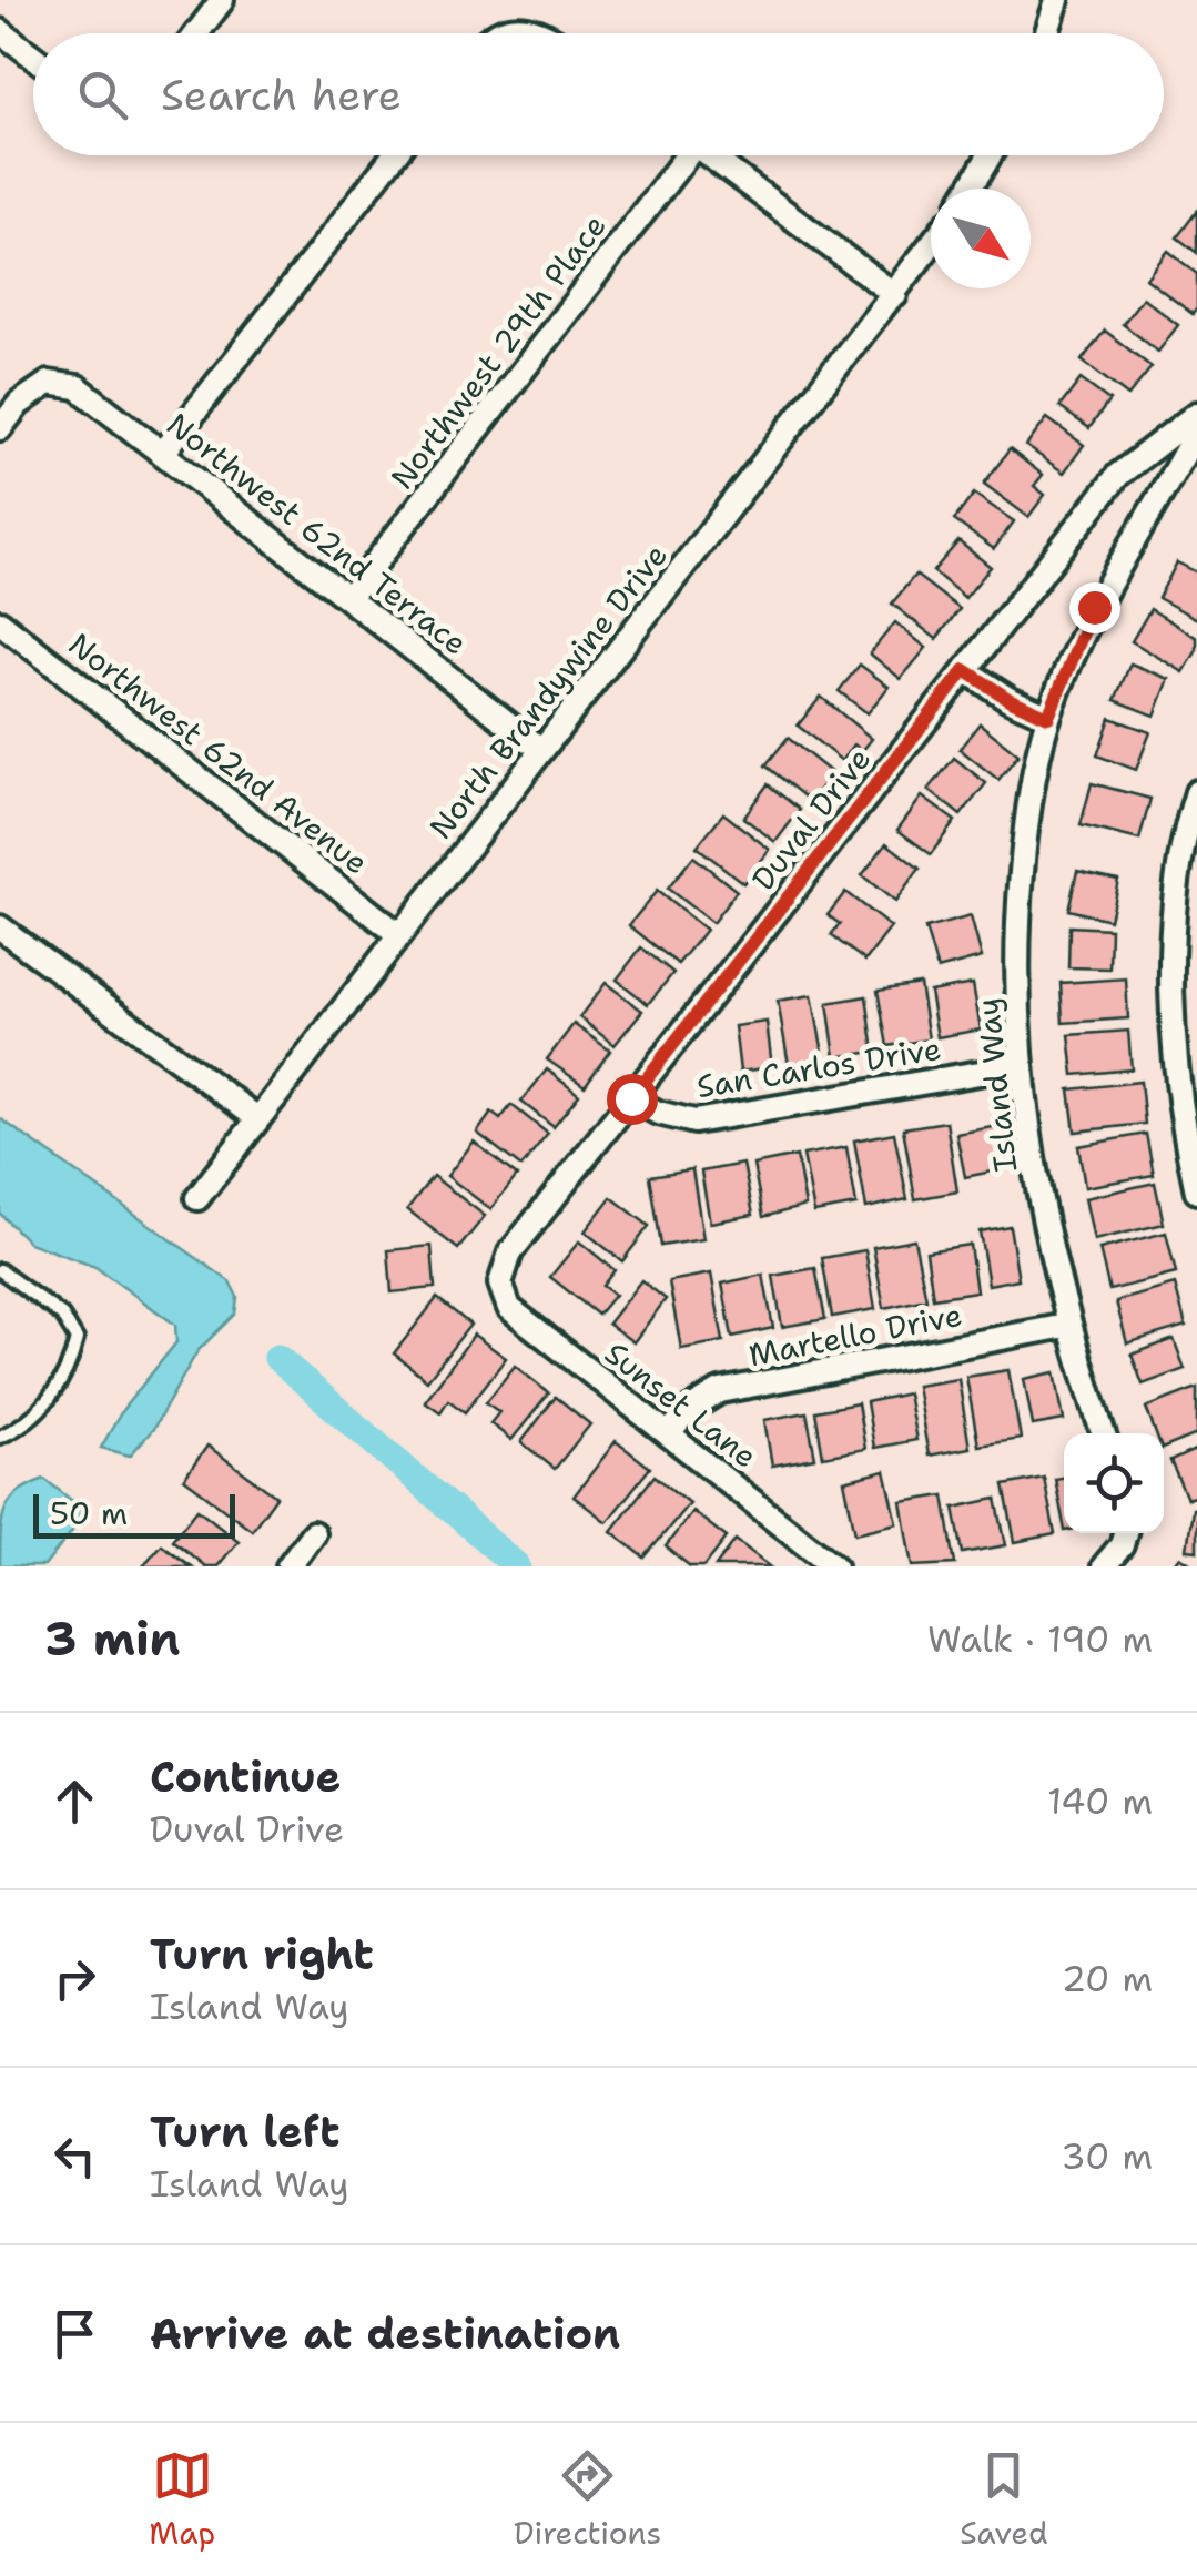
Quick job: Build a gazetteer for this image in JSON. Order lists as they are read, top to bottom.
{
  "streets": {
    "street": [
      "Northwest 29th Place",
      "Northwest 62nd Terrace",
      "North Brandywine Drive",
      "Northwest 62nd Avenue",
      "Duval Drive",
      "San Carlos Drive",
      "Island Way",
      "Martello Drive",
      "Sunset Lane"
    ]
  },
  "crossings": [
    ["Northwest 29th Place", "Northwest 62nd Terrace"],
    ["Northwest 62nd Terrace", "North Brandywine Drive"],
    ["North Brandywine Drive", "Northwest 62nd Avenue"],
    ["Duval Drive", "San Carlos Drive"],
    ["Duval Drive", "Sunset Lane"],
    ["San Carlos Drive", "Island Way"],
    ["Island Way", "Martello Drive"],
    ["Martello Drive", "Sunset Lane"]
  ],
  "scale_bar": "50 m",
  "north": "bottom right",
  "page": {
    "search": "Search here",
    "scale": "50 m",
    "heading": ["3 min", "Walk · 190 m"],
    "list": [
      ["Continue", "Duval Drive", "140 m"],
      ["Turn right", "Island Way", "20 m"],
      ["Turn left", "Island Way", "30 m"],
      "Arrive at destination"
    ],
    "nav": ["Map", "Directions", "Saved"]
  }
}
